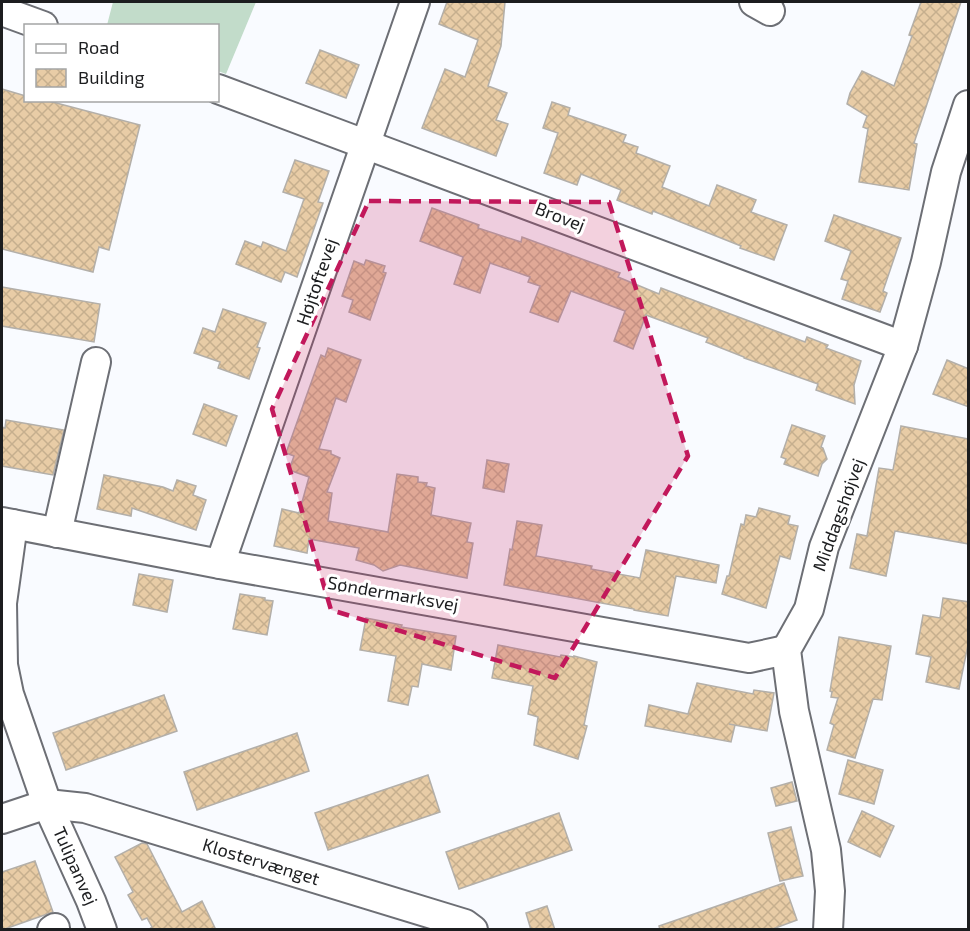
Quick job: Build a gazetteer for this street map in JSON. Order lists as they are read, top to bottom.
{
  "streets": {
    "street": [
      "Brovej",
      "Højtoftevej",
      "Middagshøjvej",
      "Søndermarksvej",
      "Klostervænget",
      "Tulipanvej"
    ]
  },
  "crossings": [
    ["Brovej", "Højtoftevej"],
    ["Brovej", "Middagshøjvej"],
    ["Højtoftevej", "Søndermarksvej"],
    ["Middagshøjvej", "Søndermarksvej"],
    ["Søndermarksvej", "Tulipanvej"],
    ["Klostervænget", "Tulipanvej"]
  ],
  "legend": ["Road", "Building"]
}
